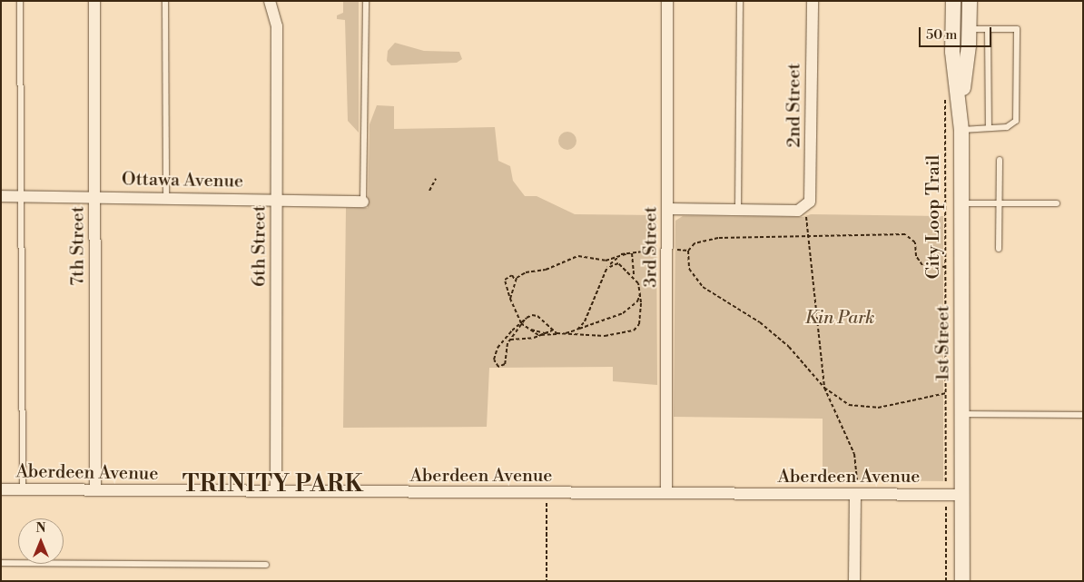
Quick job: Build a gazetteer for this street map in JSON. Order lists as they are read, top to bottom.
{
  "streets": {
    "street": [
      "2nd Street",
      "Ottawa Avenue",
      "7th Street",
      "6th Street",
      "3rd Street",
      "1st Street",
      "Aberdeen Avenue"
    ],
    "path": ["City Loop Trail"]
  },
  "crossings": [
    ["Ottawa Avenue", "7th Street"],
    ["Ottawa Avenue", "6th Street"],
    ["7th Street", "Aberdeen Avenue"],
    ["6th Street", "Aberdeen Avenue"],
    ["3rd Street", "Aberdeen Avenue"],
    ["1st Street", "Aberdeen Avenue"]
  ],
  "districts": ["TRINITY PARK"],
  "parks": ["Kin Park"],
  "scale_bar": "50 m",
  "north": "top"
}
